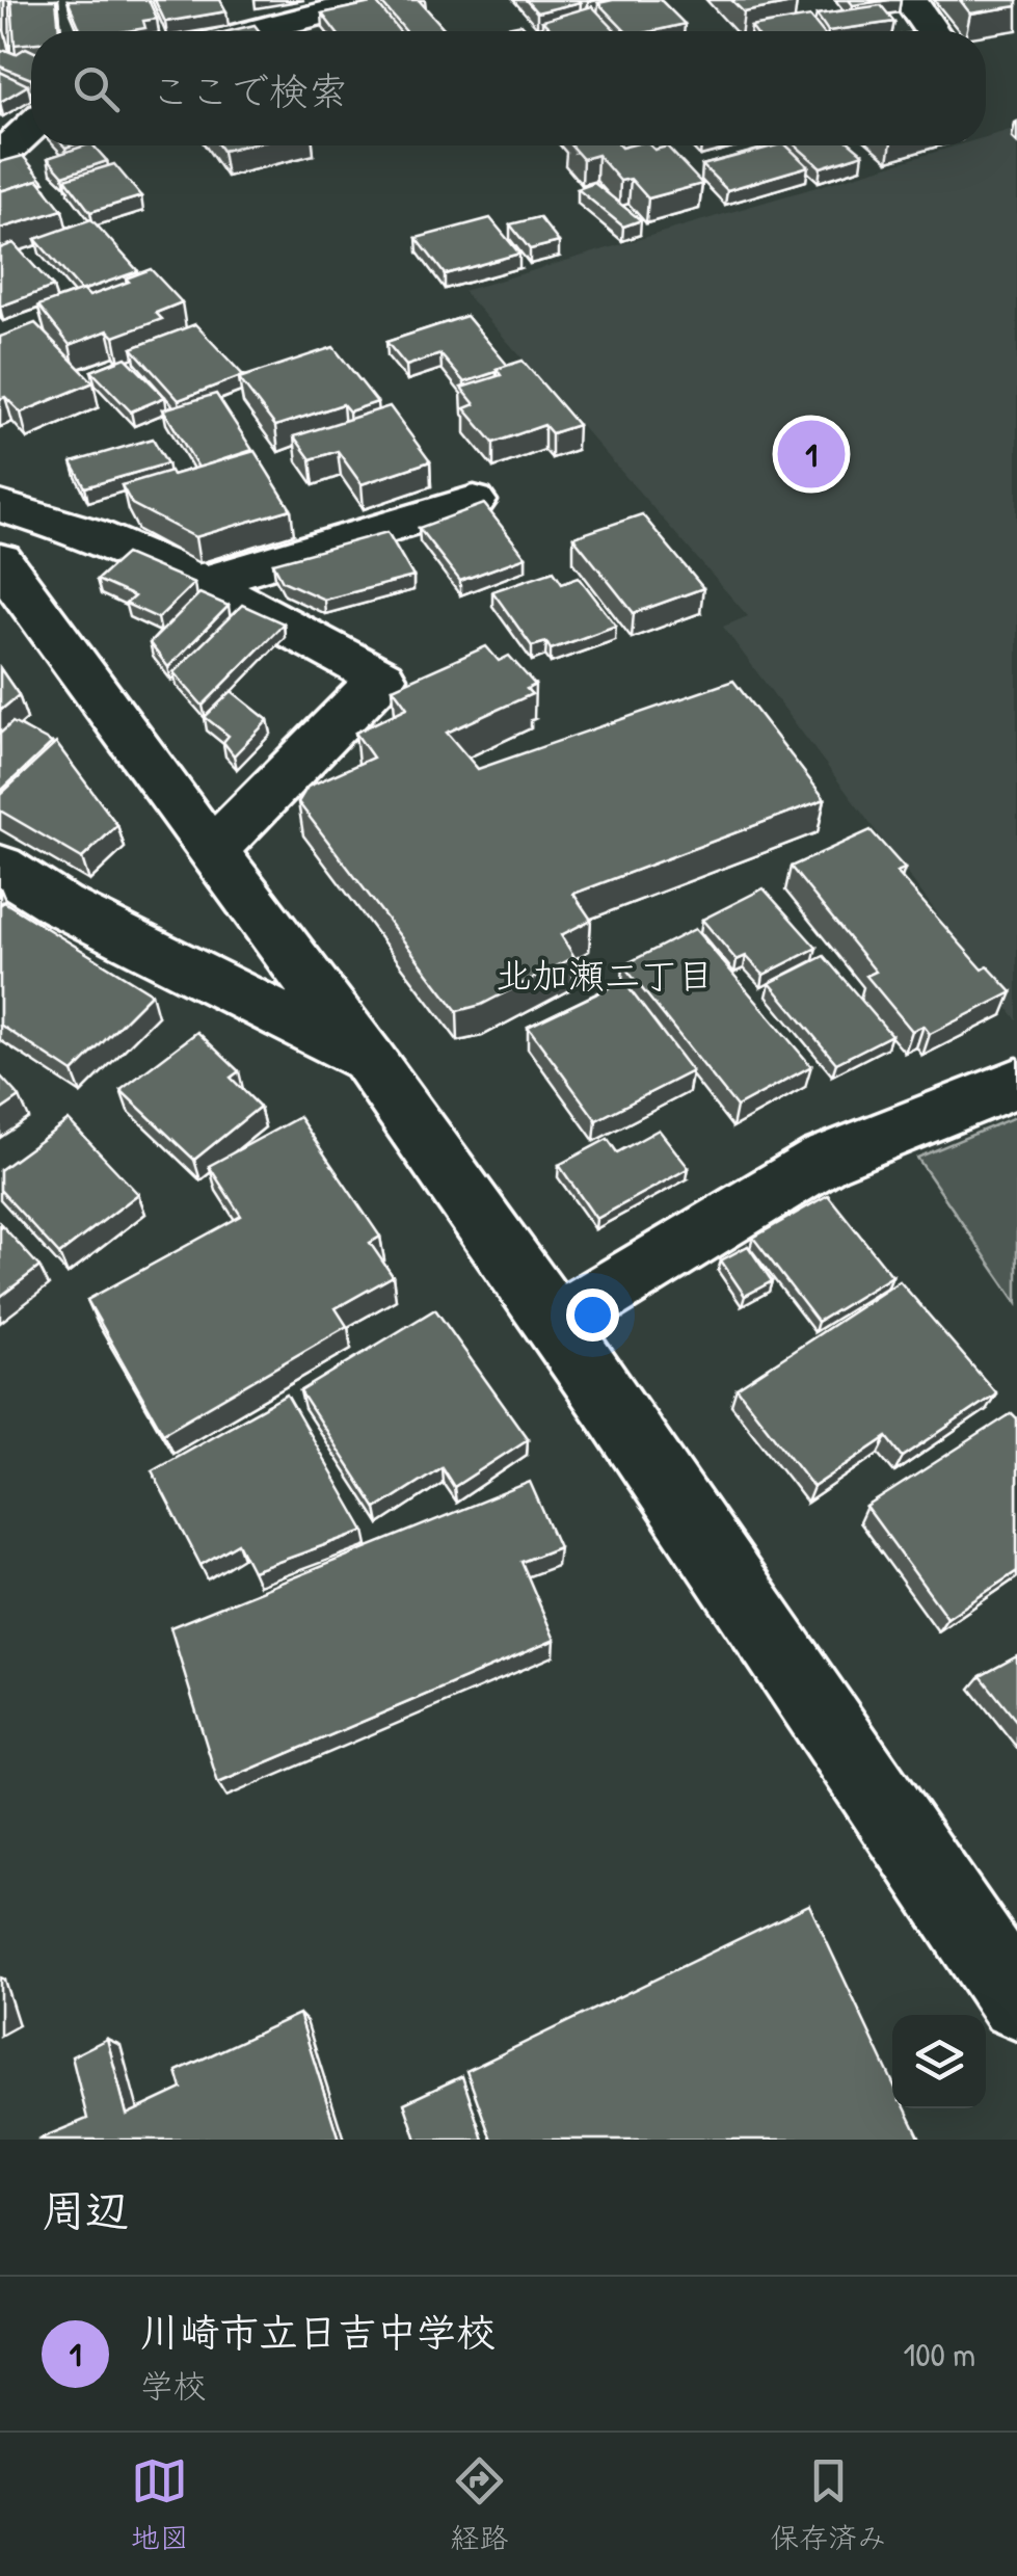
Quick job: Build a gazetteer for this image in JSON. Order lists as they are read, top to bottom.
{
  "districts": ["北加瀬二丁目"],
  "page": {
    "search": "ここで検索",
    "pins": "1",
    "heading": "周辺",
    "list": [
      {
        "mark": "1",
        "name": "川崎市立日吉中学校",
        "note": "学校",
        "value": "100 m"
      }
    ],
    "nav": ["地図", "経路", "保存済み"]
  }
}
